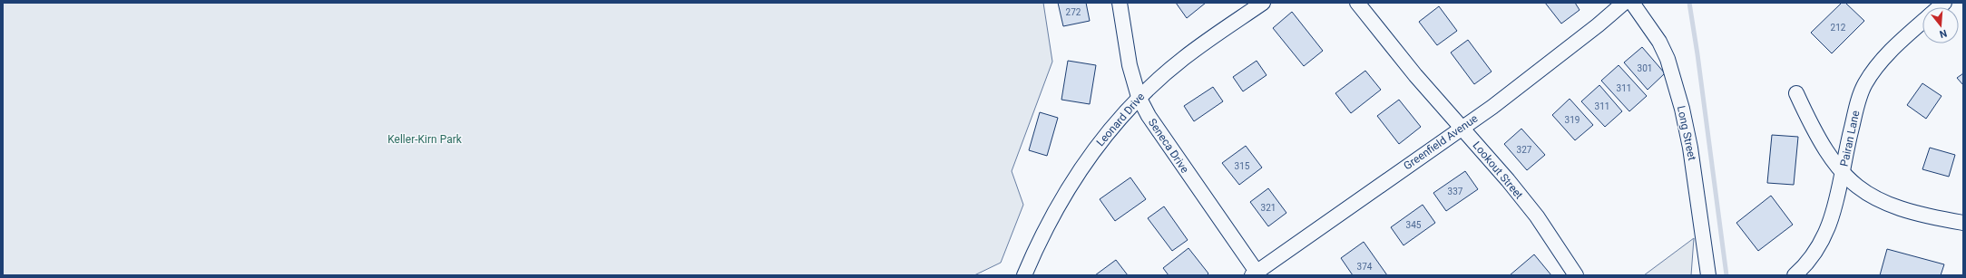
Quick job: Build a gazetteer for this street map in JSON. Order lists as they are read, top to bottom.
{
  "streets": {
    "street": [
      "Leonard Drive",
      "Long Street",
      "Pairan Lane",
      "Greenfield Avenue",
      "Seneca Drive",
      "Lookout Street"
    ]
  },
  "crossings": [
    ["Leonard Drive", "Seneca Drive"],
    ["Greenfield Avenue", "Seneca Drive"],
    ["Greenfield Avenue", "Lookout Street"]
  ],
  "parks": ["Keller-Kirn Park"],
  "house_numbers": [
    "272",
    "212",
    "301",
    "311",
    "311",
    "319",
    "327",
    "315",
    "337",
    "321",
    "345",
    "374"
  ],
  "north": "bottom"
}
